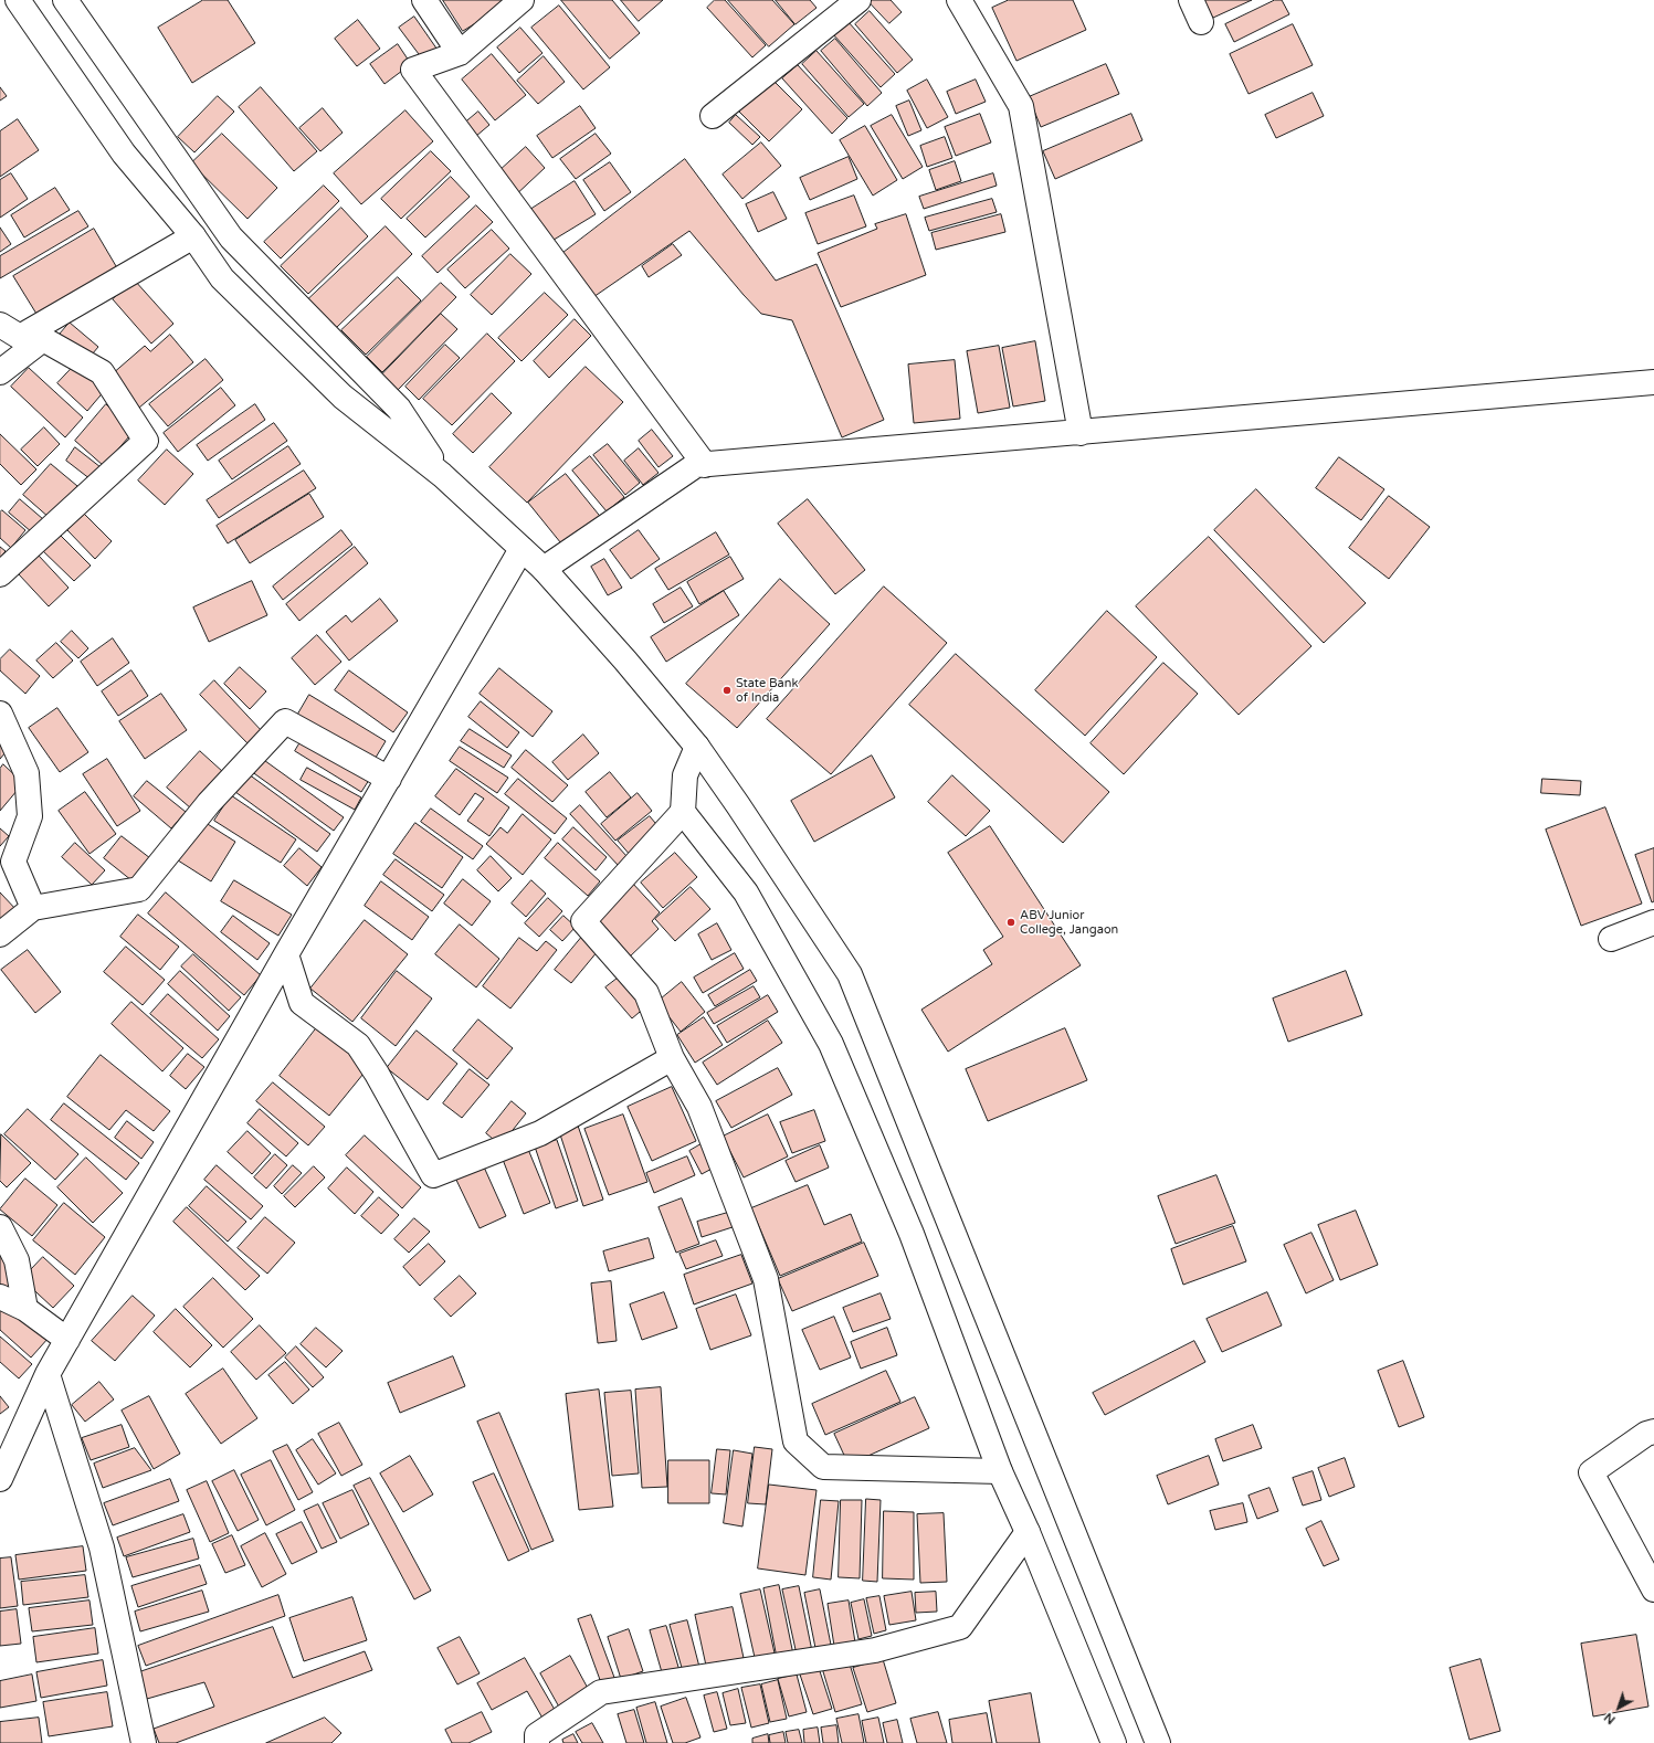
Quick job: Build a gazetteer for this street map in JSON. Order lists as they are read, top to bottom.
{
  "places": ["State Bank of India", "ABV Junior College, Jangaon"],
  "north": "bottom left"
}
